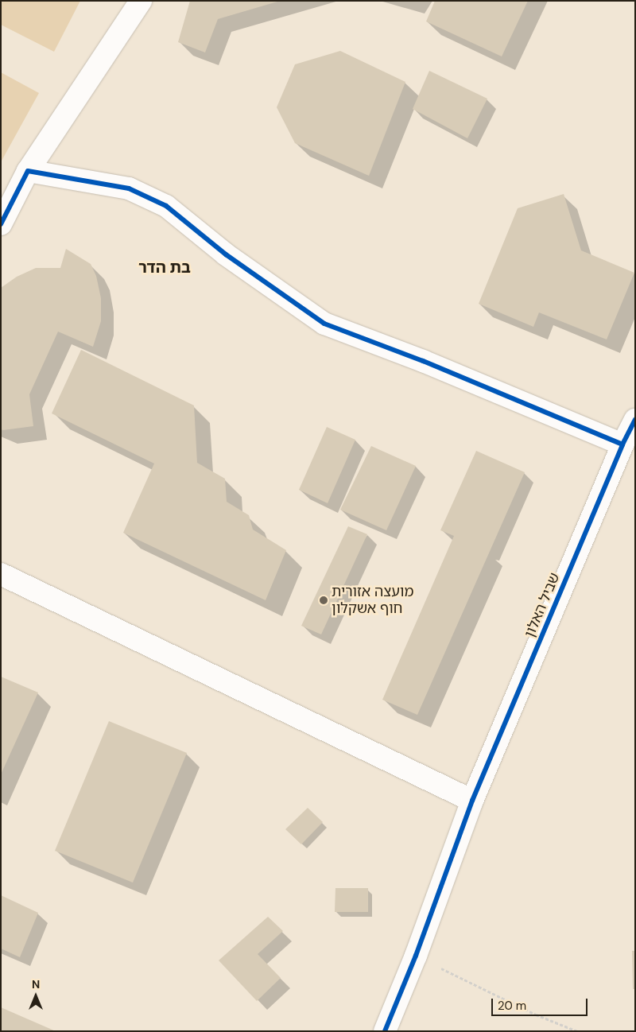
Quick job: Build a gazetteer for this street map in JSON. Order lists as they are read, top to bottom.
{
  "streets": {
    "street": ["שביל האלון"]
  },
  "districts": ["בת הדר"],
  "places": ["מועצה אזורית חוף אשקלון"],
  "scale_bar": "20 m",
  "north": "top"
}
